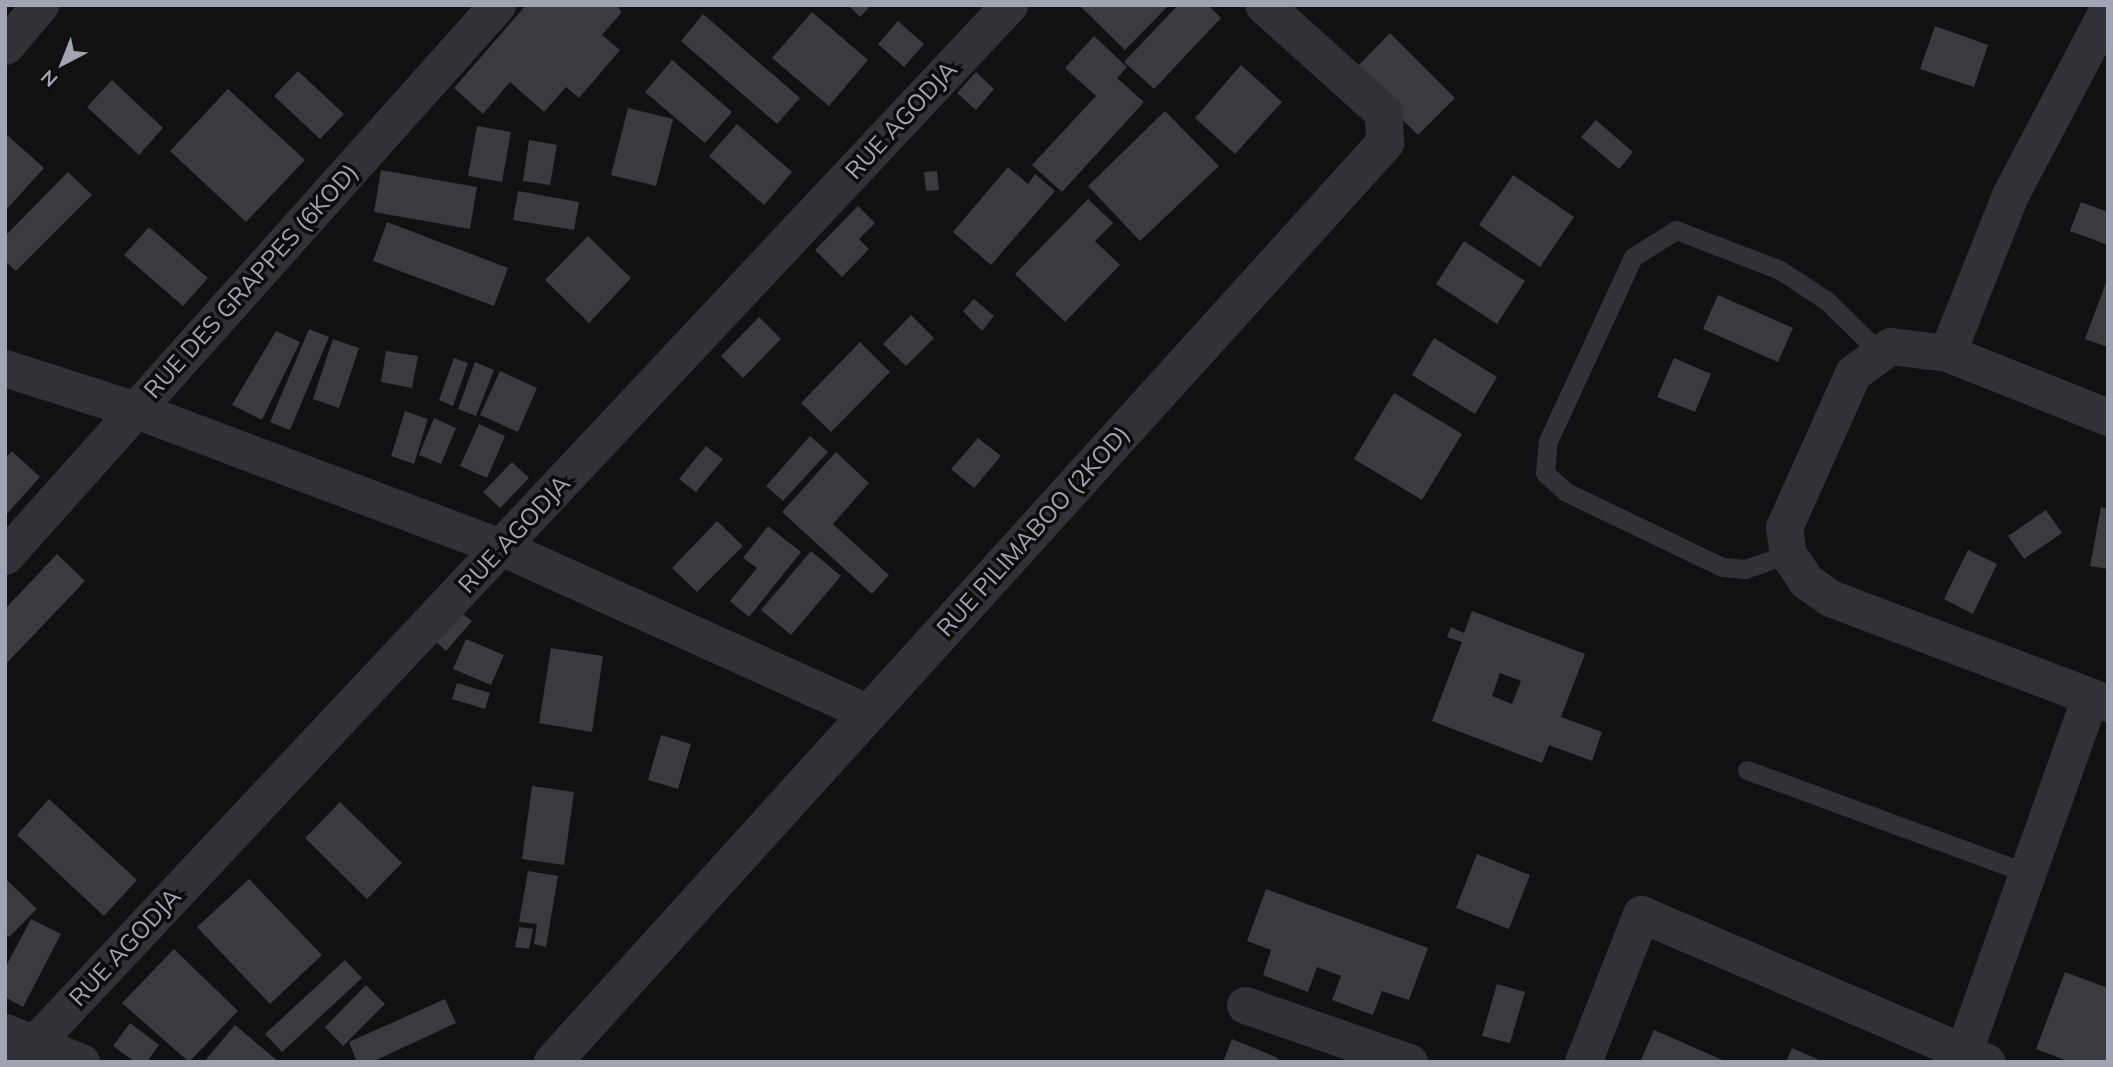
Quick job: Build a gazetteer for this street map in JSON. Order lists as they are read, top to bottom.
{
  "streets": {
    "street": ["RUE AGODJA", "RUE DES GRAPPES (6KOD)", "RUE PILIMABOO (2KOD)"]
  },
  "north": "bottom left"
}
